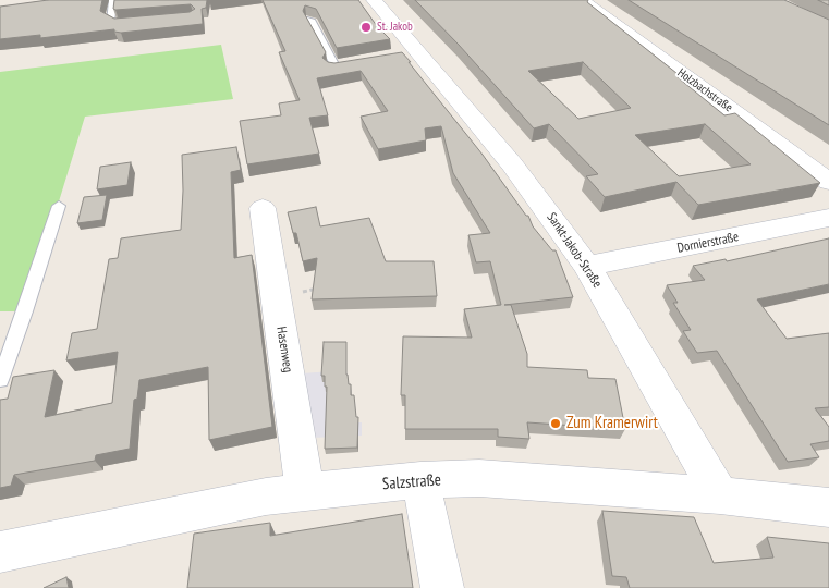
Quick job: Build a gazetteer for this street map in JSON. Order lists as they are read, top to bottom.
{
  "streets": {
    "street": [
      "Holzbachstraße",
      "Dornierstraße",
      "Sankt-Jakob-Straße",
      "Hasenweg",
      "Salzstraße"
    ]
  },
  "crossings": [
    ["Dornierstraße", "Sankt-Jakob-Straße"],
    ["Sankt-Jakob-Straße", "Salzstraße"],
    ["Hasenweg", "Salzstraße"]
  ],
  "places": ["St. Jakob", "Zum Kramerwirt"]
}
